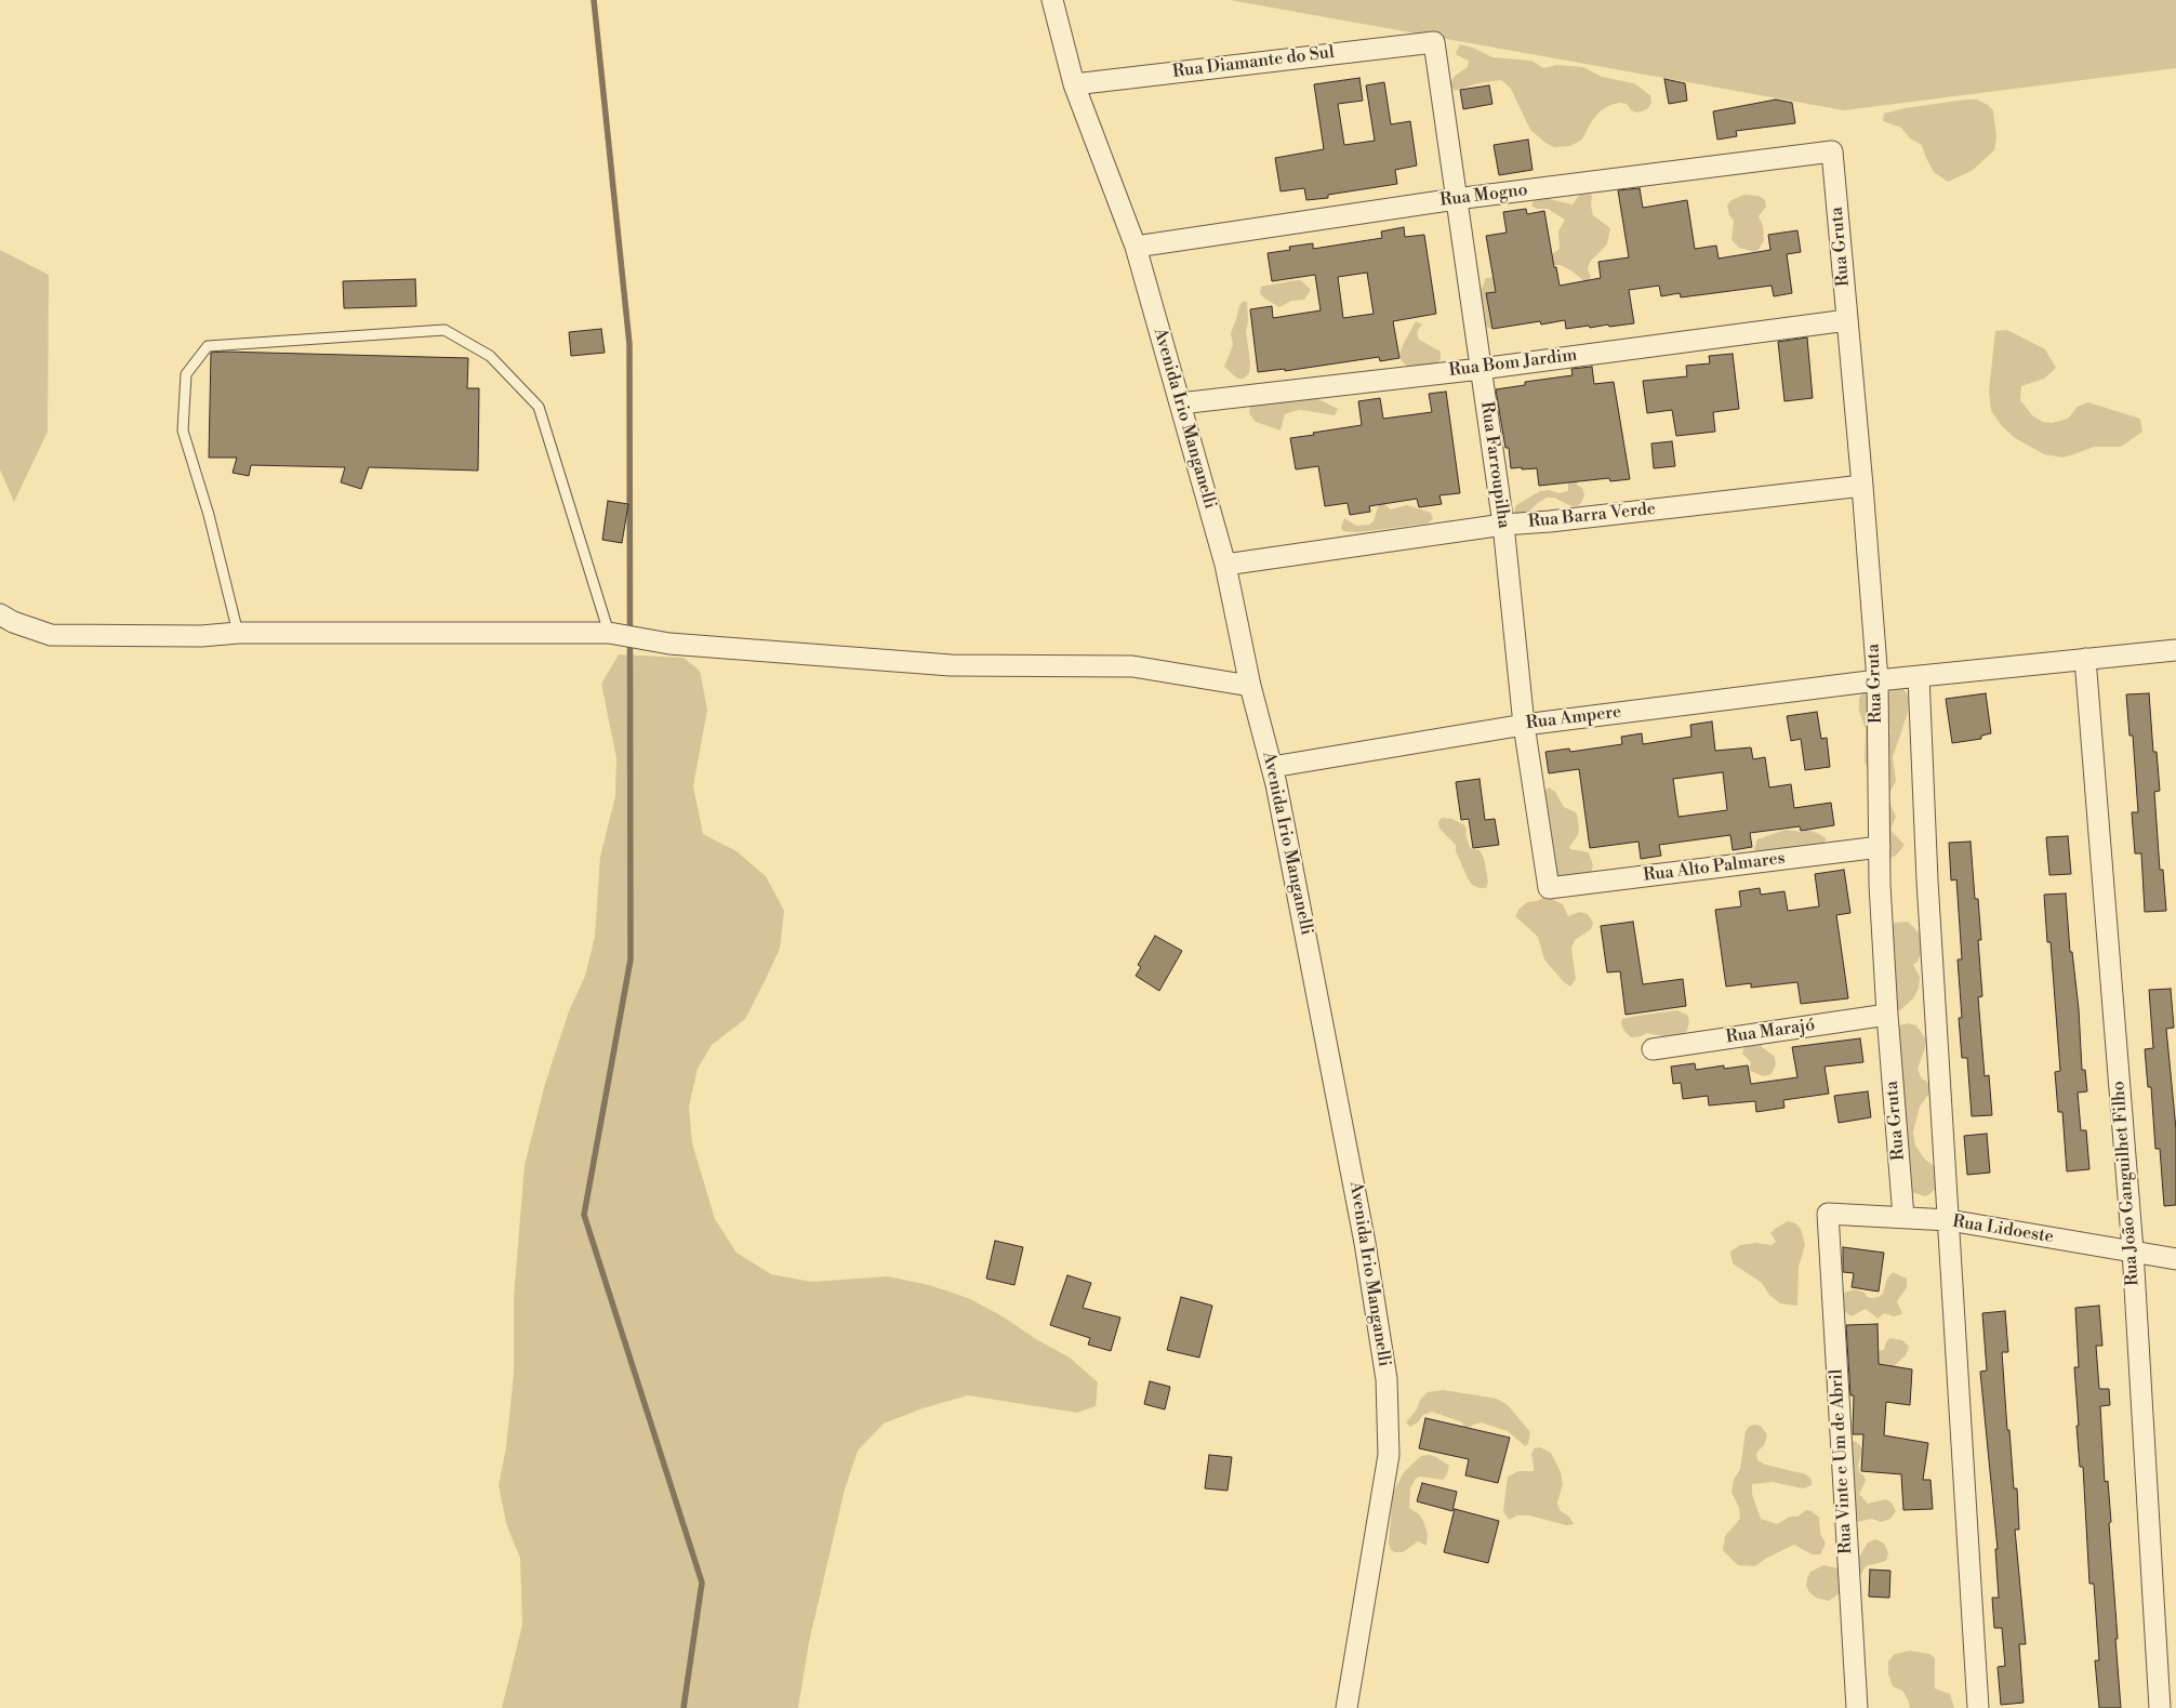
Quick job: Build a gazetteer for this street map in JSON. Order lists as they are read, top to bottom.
{
  "streets": {
    "street": [
      "Rua Diamante do Sul",
      "Rua Mogno",
      "Rua Gruta",
      "Rua Bom Jardim",
      "Avenida Irio Manganelli",
      "Rua Farroupilha",
      "Rua Barra Verde",
      "Rua Ampere",
      "Rua Alto Palmares",
      "Rua Marajó",
      "Rua João Ganguilhet Filho",
      "Rua Lidoeste",
      "Rua Vinte e Um de Abril"
    ]
  },
  "crossings": [
    ["Rua Diamante do Sul", "Avenida Irio Manganelli"],
    ["Rua Diamante do Sul", "Rua Farroupilha"],
    ["Rua Mogno", "Rua Gruta"],
    ["Rua Mogno", "Avenida Irio Manganelli"],
    ["Rua Mogno", "Rua Farroupilha"],
    ["Rua Gruta", "Rua Bom Jardim"],
    ["Rua Gruta", "Rua Barra Verde"],
    ["Rua Gruta", "Rua Ampere"],
    ["Rua Gruta", "Rua Alto Palmares"],
    ["Rua Gruta", "Rua Marajó"],
    ["Rua Gruta", "Rua Lidoeste"],
    ["Rua Bom Jardim", "Avenida Irio Manganelli"],
    ["Rua Bom Jardim", "Rua Farroupilha"],
    ["Avenida Irio Manganelli", "Rua Barra Verde"],
    ["Avenida Irio Manganelli", "Rua Ampere"],
    ["Rua Farroupilha", "Rua Barra Verde"],
    ["Rua Farroupilha", "Rua Ampere"],
    ["Rua Farroupilha", "Rua Alto Palmares"],
    ["Rua Ampere", "Rua João Ganguilhet Filho"],
    ["Rua João Ganguilhet Filho", "Rua Lidoeste"],
    ["Rua Lidoeste", "Rua Vinte e Um de Abril"]
  ]
}
